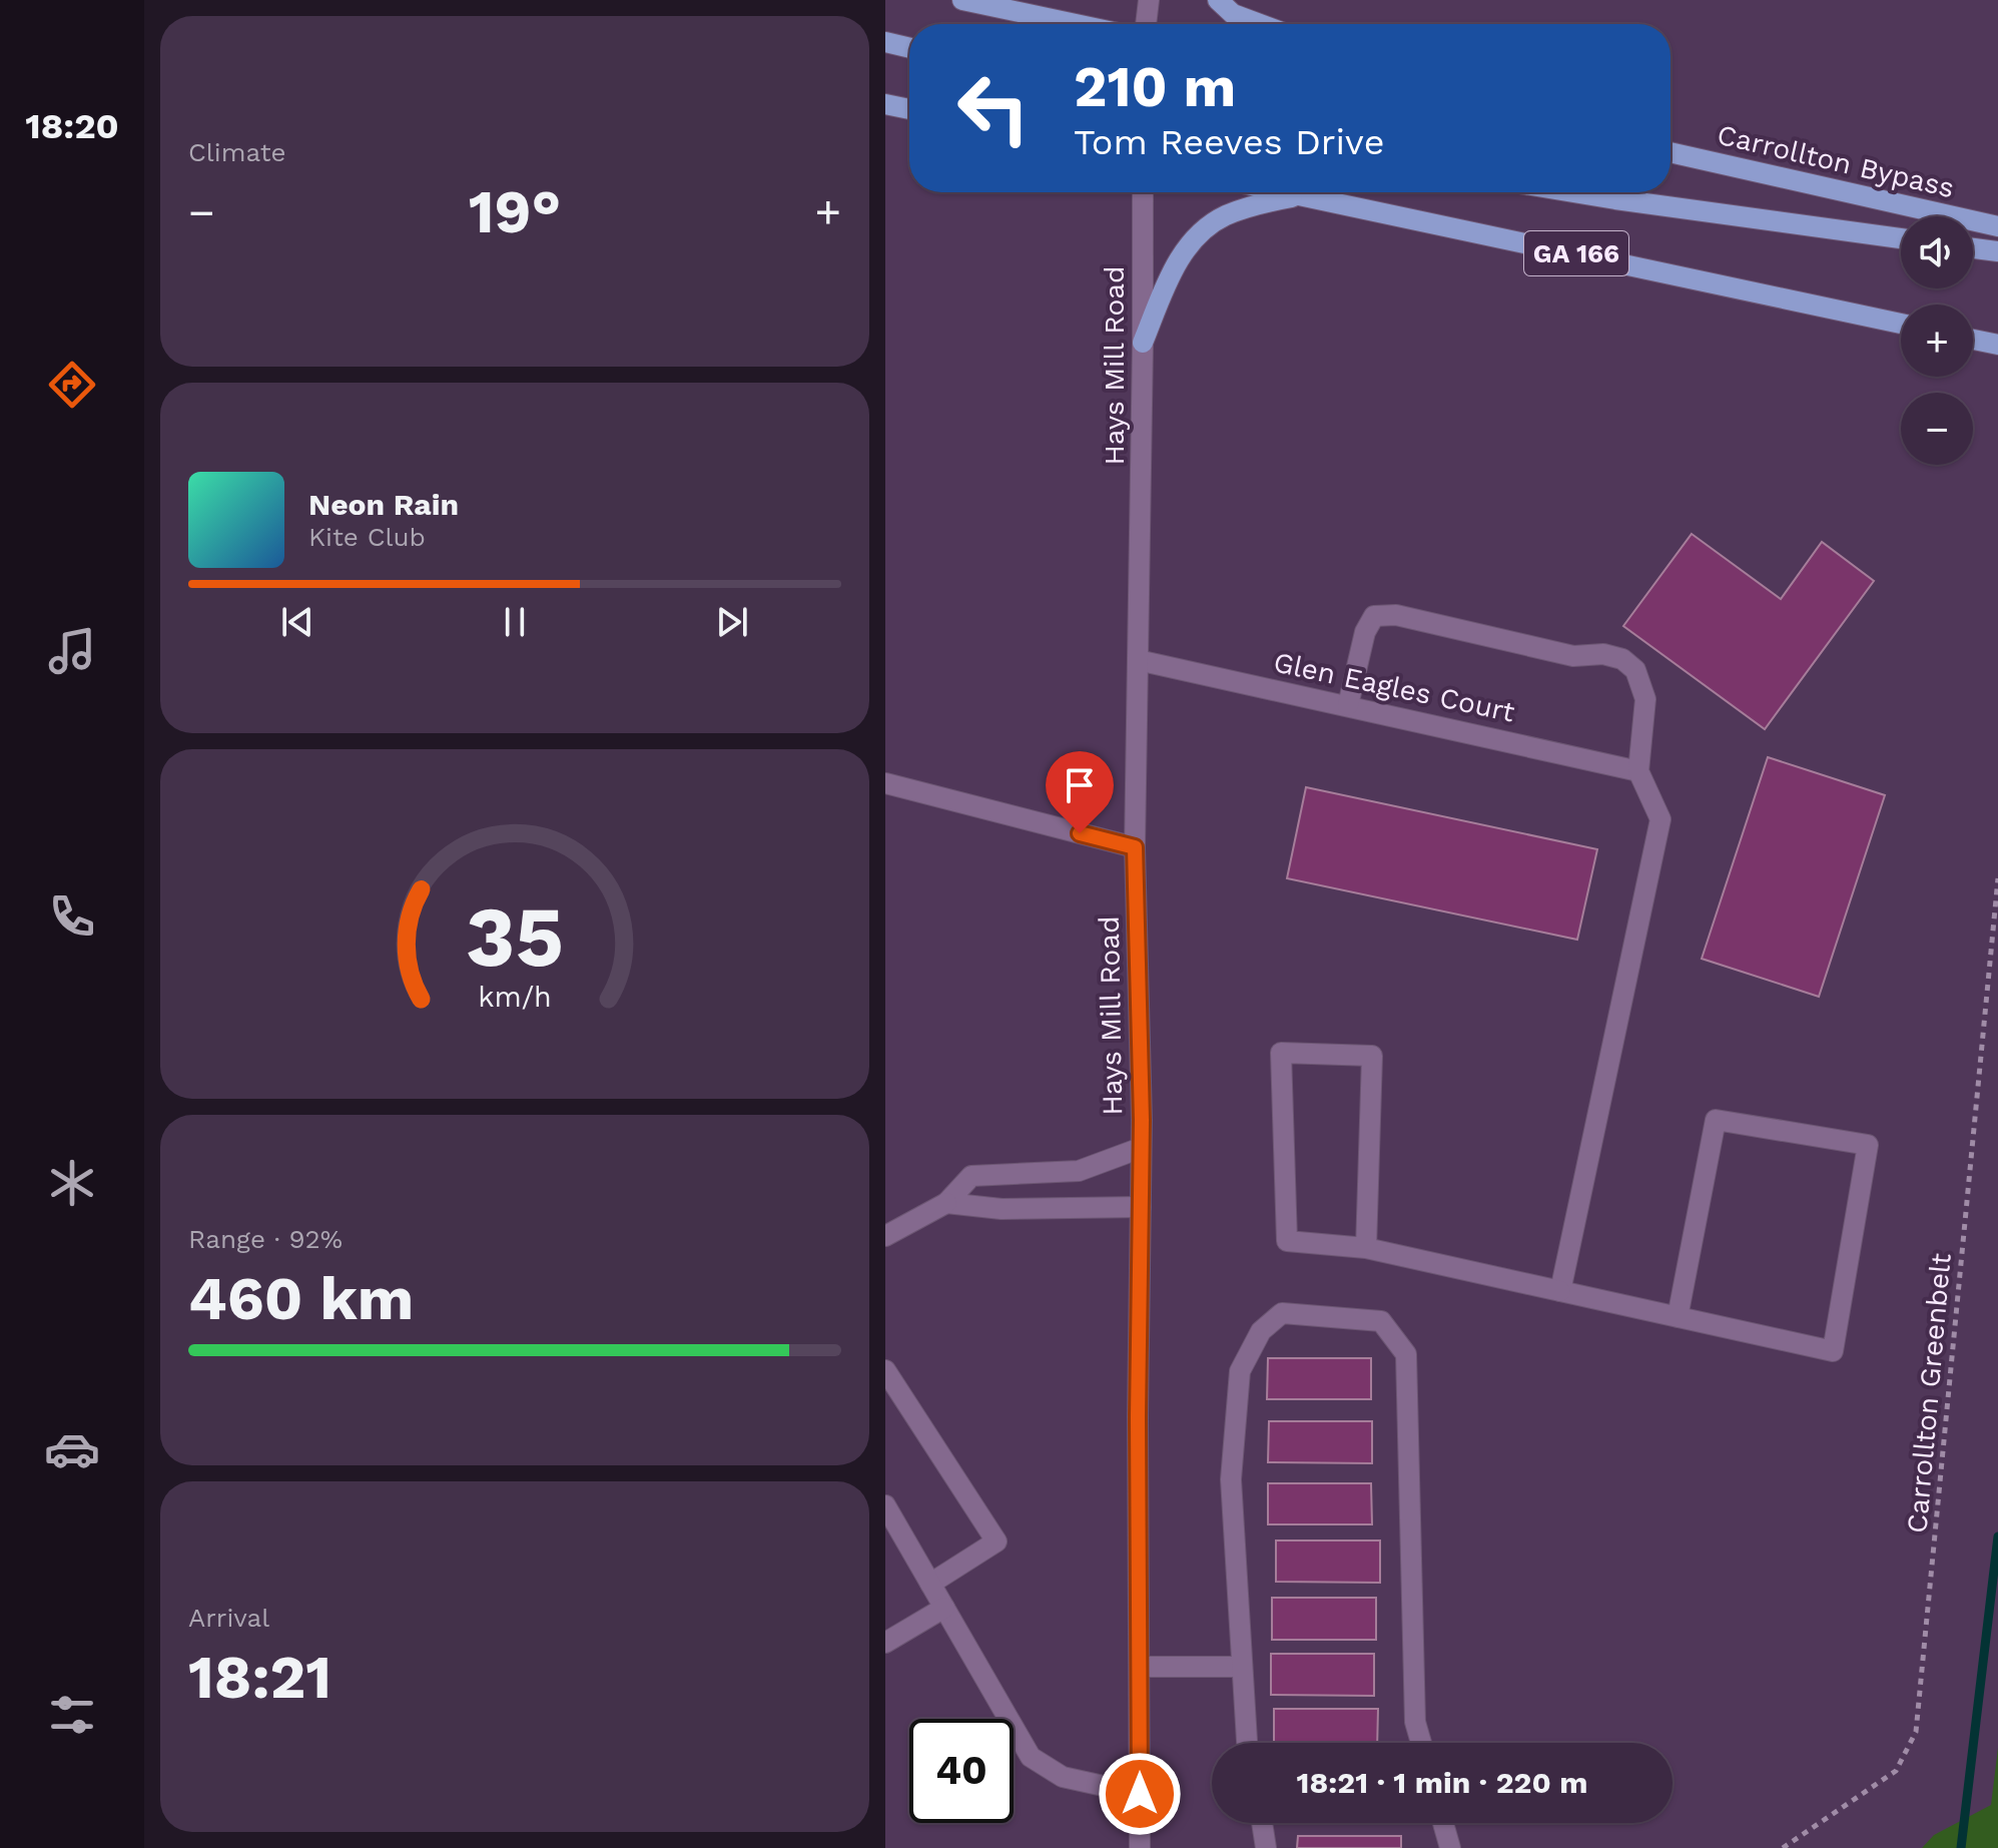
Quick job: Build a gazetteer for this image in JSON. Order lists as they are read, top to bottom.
{
  "streets": {
    "main road": ["Carrollton Bypass", "GA 166"],
    "street": ["Hays Mill Road", "Glen Eagles Court"],
    "path": ["Carrollton Greenbelt"]
  },
  "crossings": [
    ["Hays Mill Road", "Glen Eagles Court"]
  ],
  "page": {
    "tabs": "18:20",
    "tile": [
      "Climate",
      ["Range · 92%", "460 km"],
      ["Arrival", "18:21"]
    ],
    "turn": ["210 m", "Tom Reeves Drive"],
    "heat": ["−", "19°", "+"],
    "map_buttons": ["+", "−"],
    "song": ["Neon Rain", "Kite Club"],
    "limit": "40",
    "trip": "18:21 · 1 min · 220 m",
    "gauge": ["35", "km/h"]
  }
}
